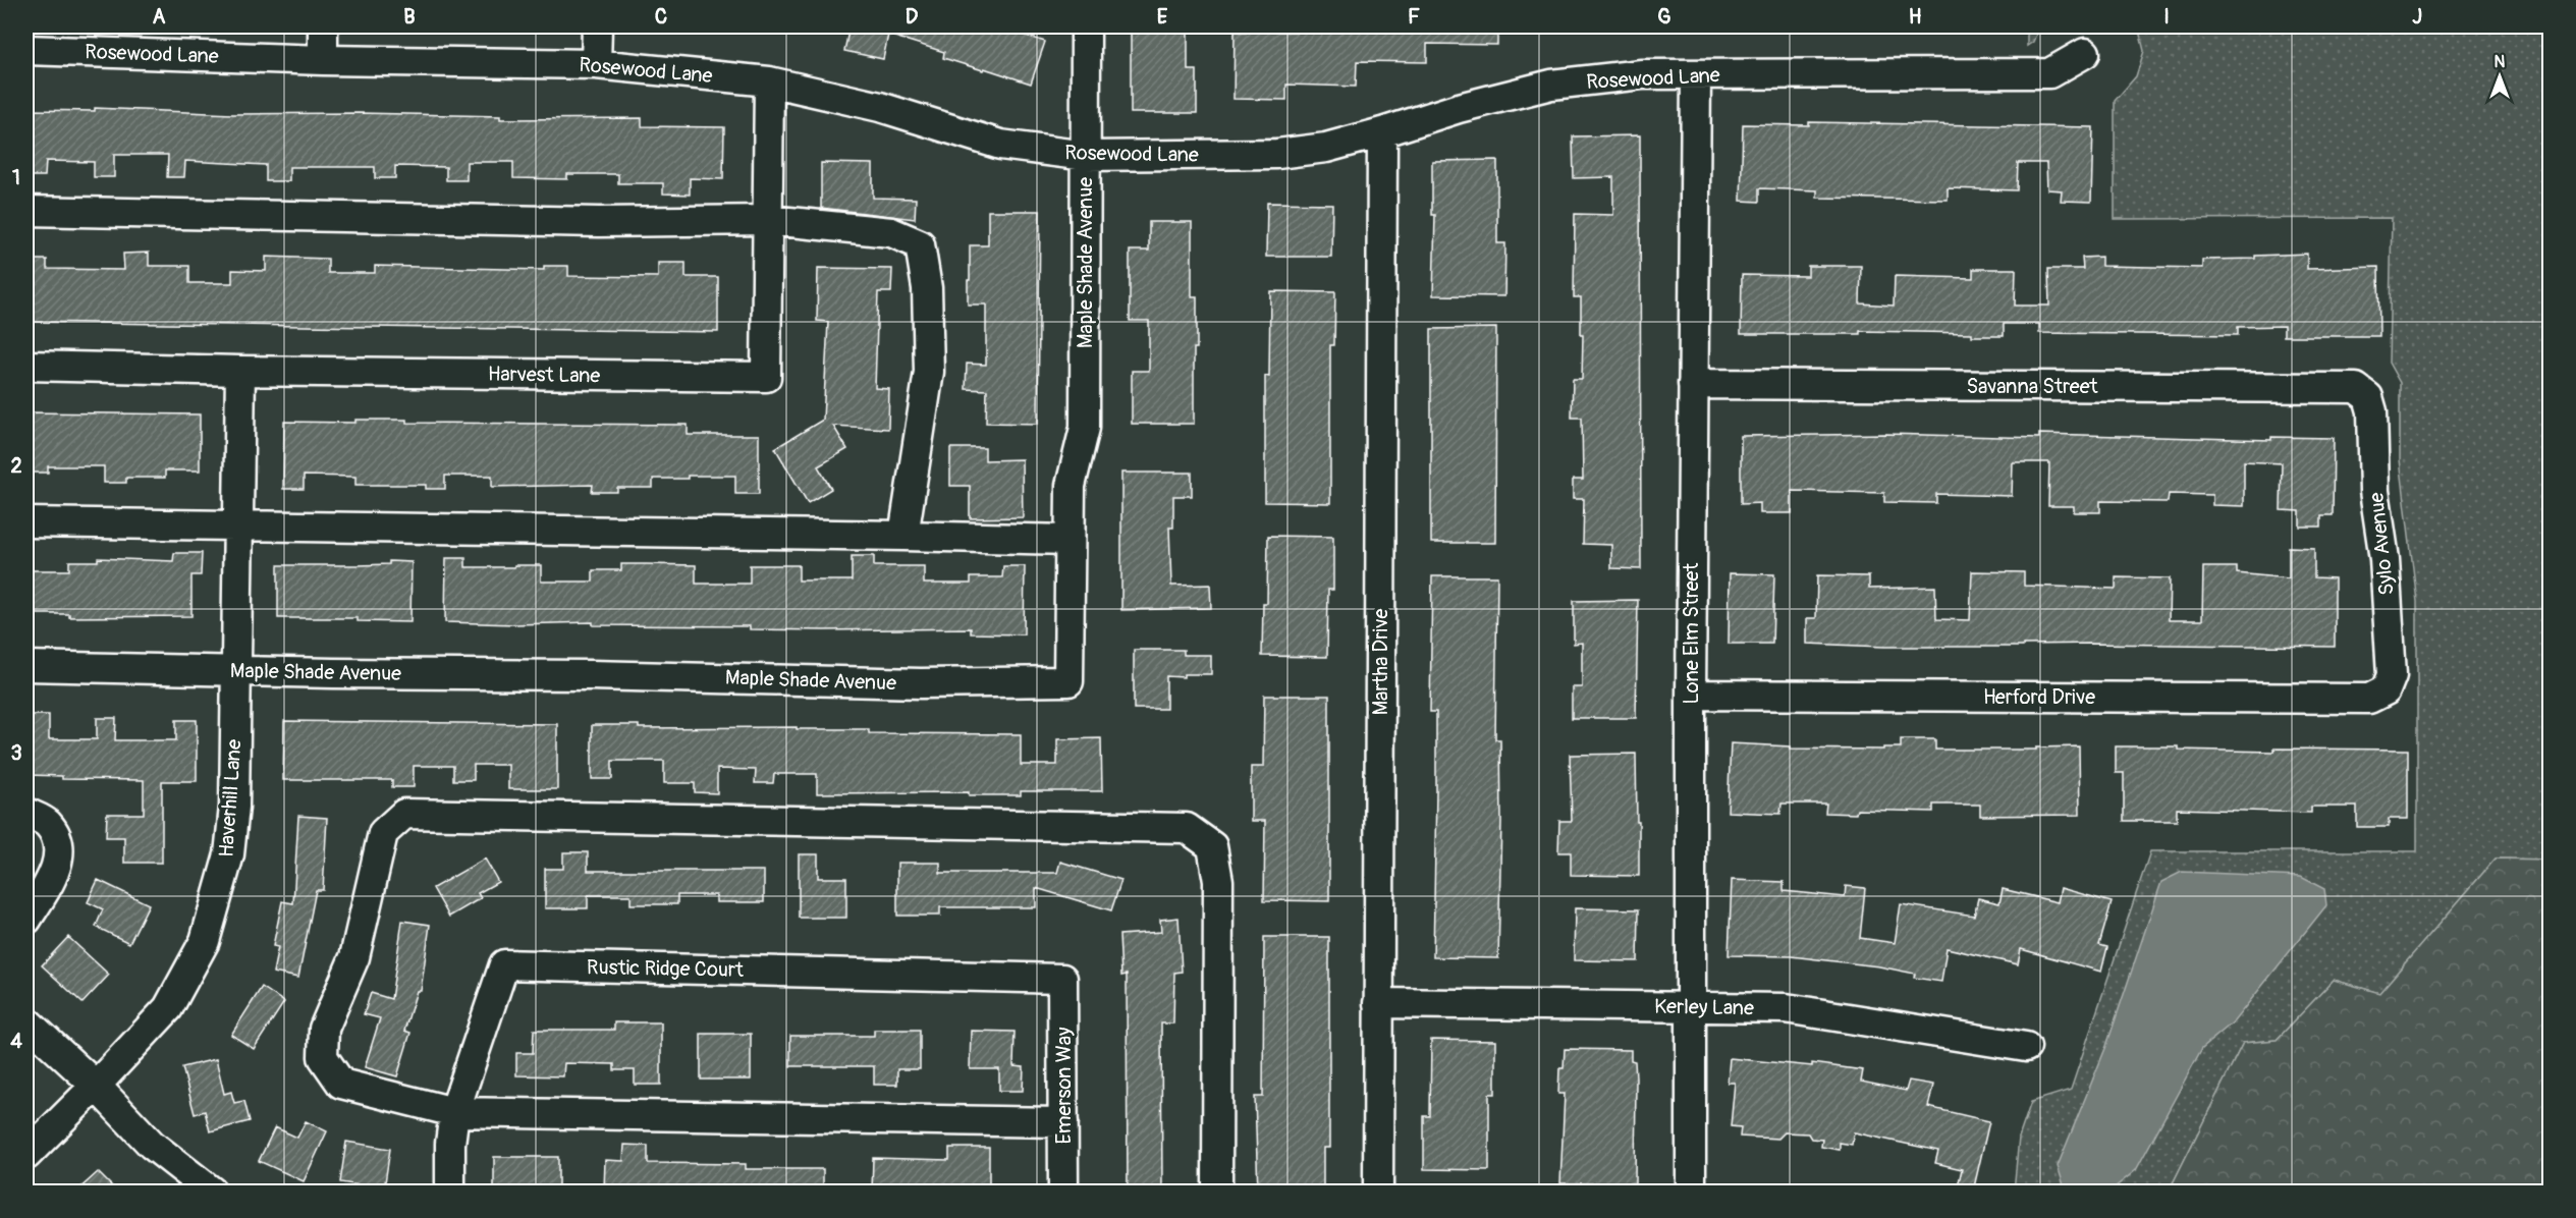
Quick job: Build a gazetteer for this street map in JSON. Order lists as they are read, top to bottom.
{
  "streets": {
    "street": [
      "Rosewood Lane",
      "Maple Shade Avenue",
      "Harvest Lane",
      "Savanna Street",
      "Sylo Avenue",
      "Lone Elm Street",
      "Martha Drive",
      "Herford Drive",
      "Haverhill Lane",
      "Rustic Ridge Court",
      "Kerley Lane",
      "Emerson Way"
    ]
  },
  "crossings": [
    ["Rosewood Lane", "Maple Shade Avenue"],
    ["Rosewood Lane", "Harvest Lane"],
    ["Rosewood Lane", "Lone Elm Street"],
    ["Rosewood Lane", "Martha Drive"],
    ["Maple Shade Avenue", "Haverhill Lane"],
    ["Harvest Lane", "Haverhill Lane"],
    ["Savanna Street", "Sylo Avenue"],
    ["Savanna Street", "Lone Elm Street"],
    ["Sylo Avenue", "Herford Drive"],
    ["Lone Elm Street", "Herford Drive"],
    ["Lone Elm Street", "Kerley Lane"],
    ["Martha Drive", "Kerley Lane"],
    ["Rustic Ridge Court", "Emerson Way"]
  ],
  "north": "top",
  "grid": {
    "columns": [
      "A",
      "B",
      "C",
      "D",
      "E",
      "F",
      "G",
      "H",
      "I",
      "J"
    ],
    "rows": [
      "1",
      "2",
      "3",
      "4"
    ]
  }
}
